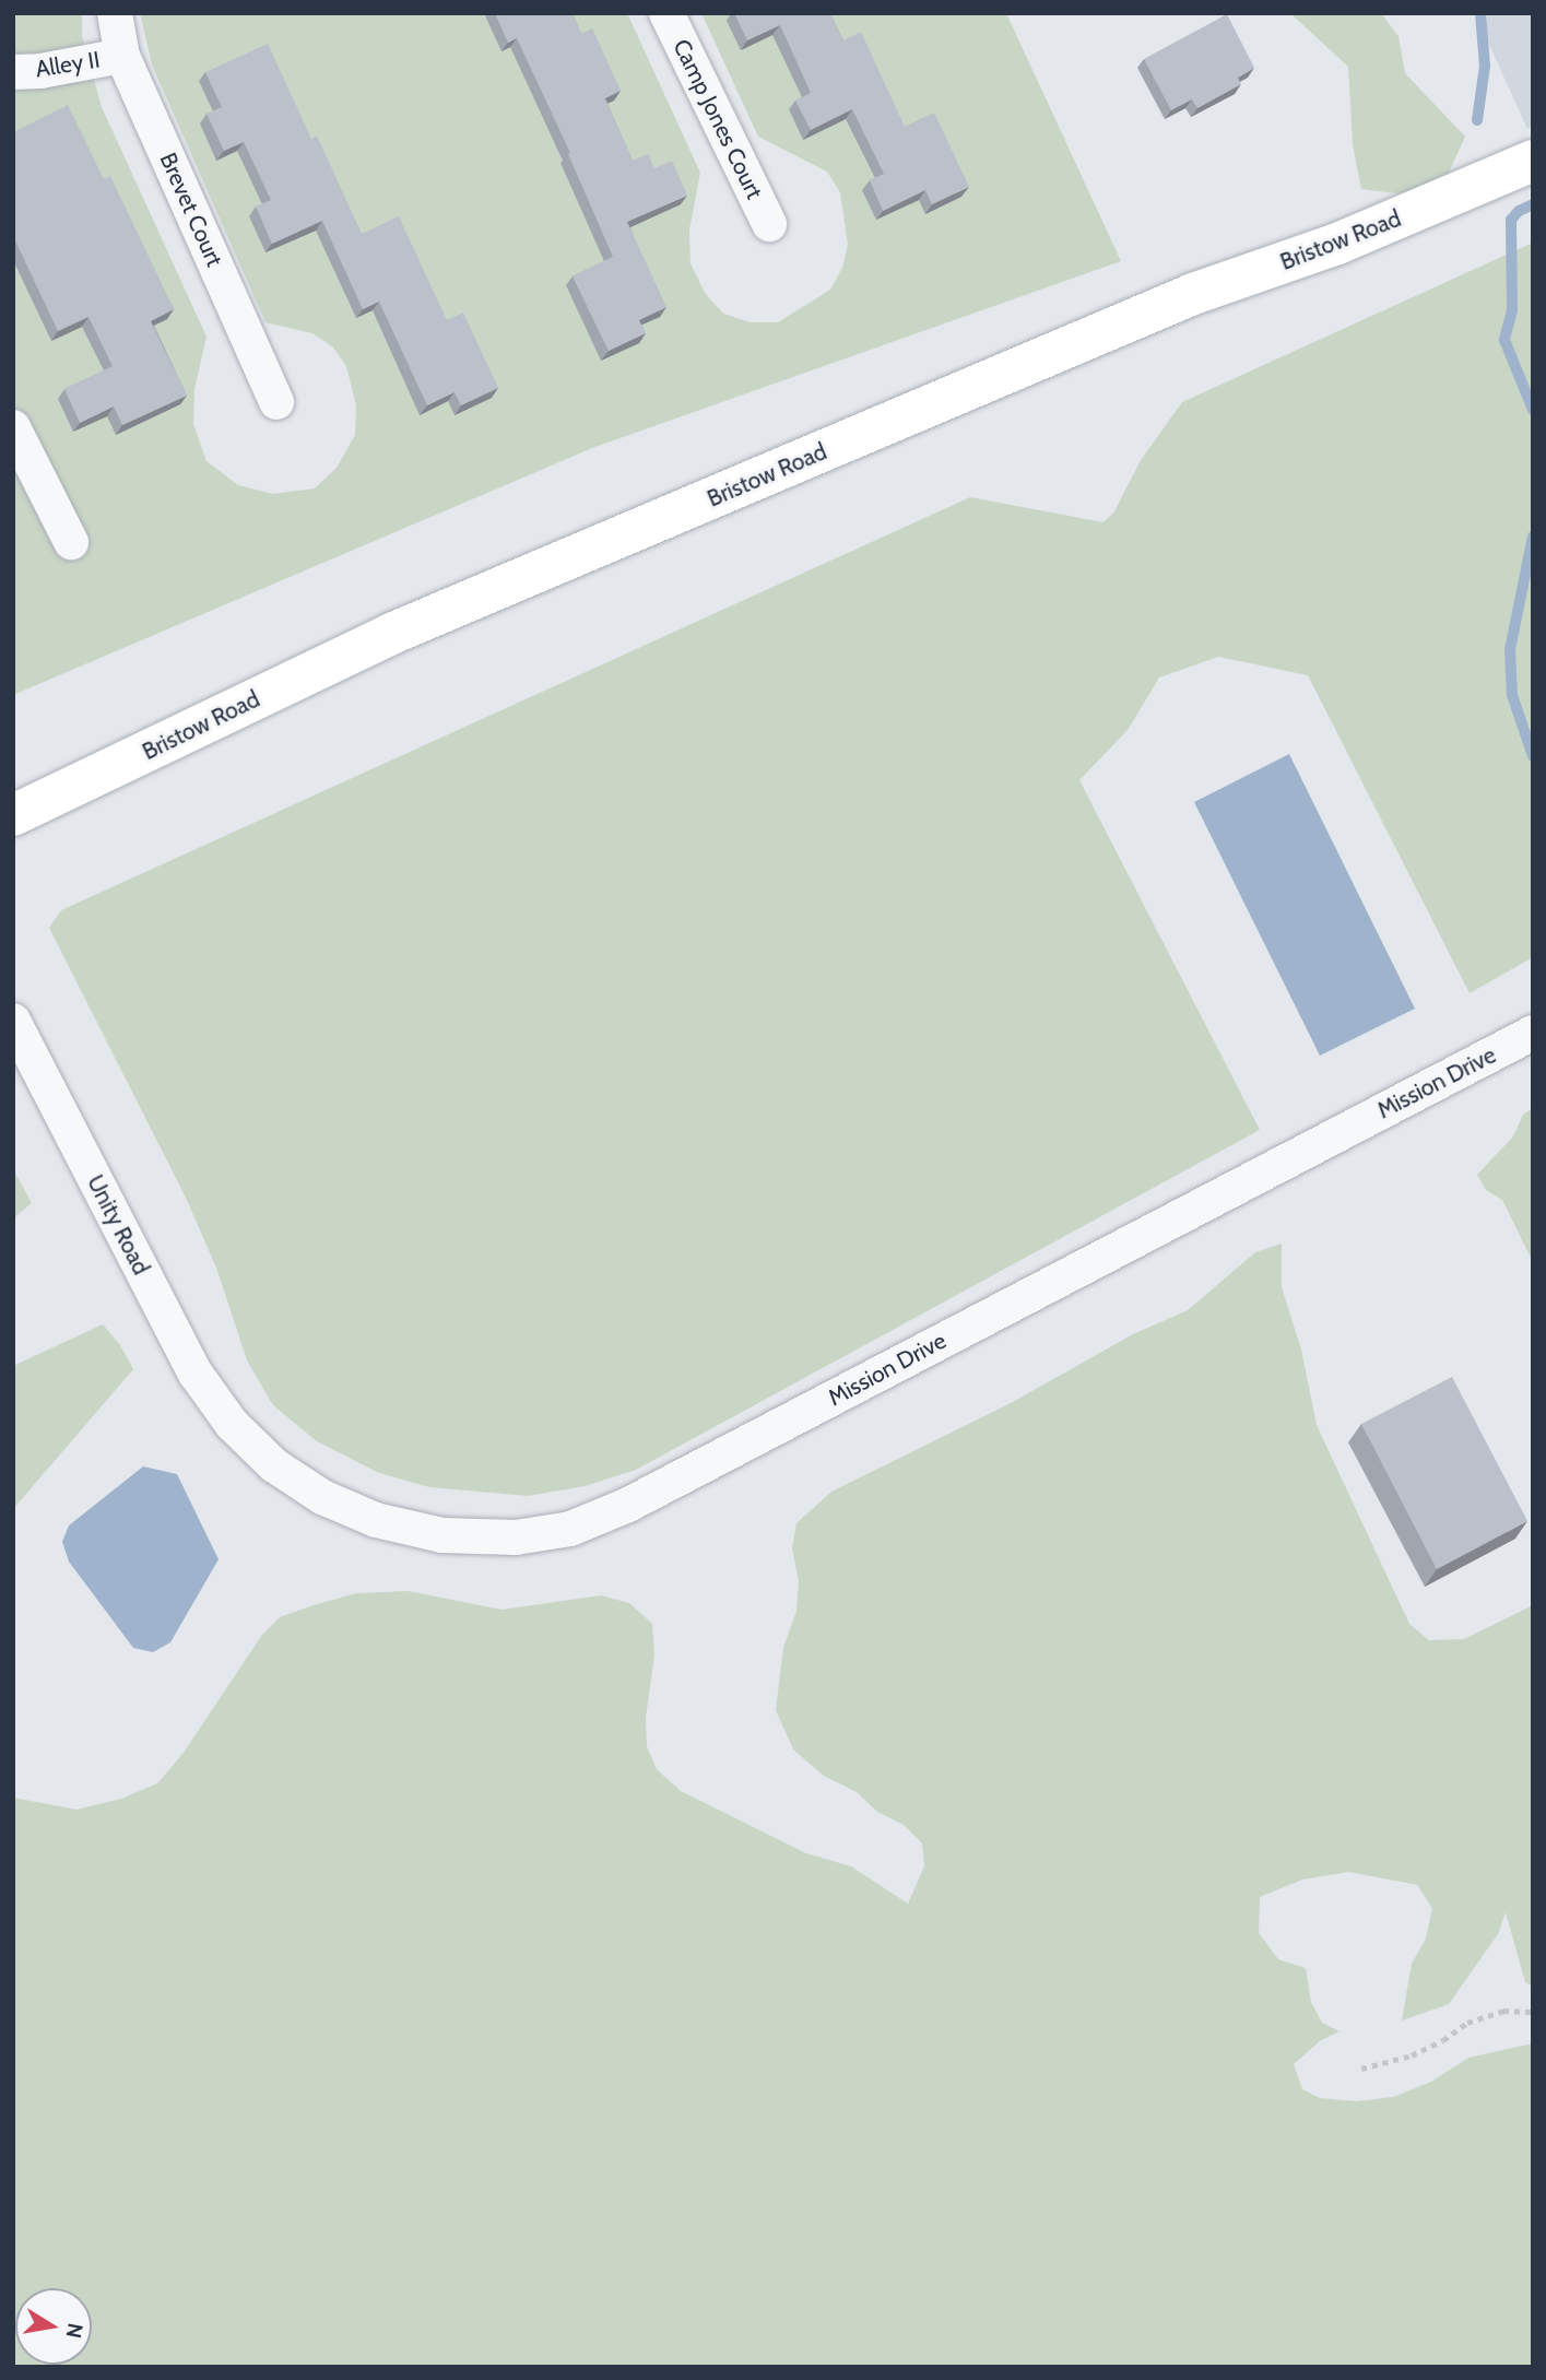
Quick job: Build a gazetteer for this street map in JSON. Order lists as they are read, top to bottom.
{
  "streets": {
    "main road": ["Bristow Road"],
    "street": [
      "Alley II",
      "Camp Jones Court",
      "Brevet Court",
      "Mission Drive",
      "Unity Road"
    ]
  },
  "crossings": [
    ["Alley II", "Brevet Court"],
    ["Mission Drive", "Unity Road"]
  ],
  "north": "right"
}
